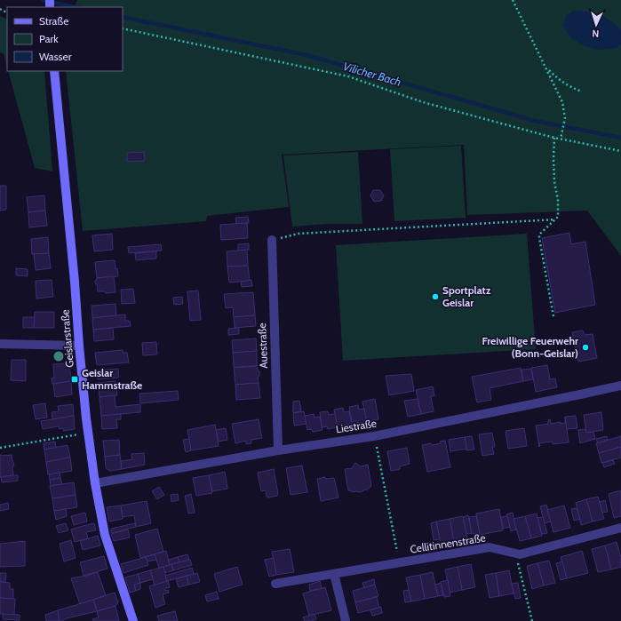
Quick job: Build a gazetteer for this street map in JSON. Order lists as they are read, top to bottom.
{
  "streets": {
    "street": [
      "Geislarstraße",
      "Auestraße",
      "Liestraße",
      "Cellitinnenstraße"
    ]
  },
  "crossings": [
    ["Geislarstraße", "Liestraße"],
    ["Auestraße", "Liestraße"]
  ],
  "water": ["Vilicher Bach"],
  "places": {
    "other": ["Sportplatz Geislar", "Freiwillige Feuerwehr (Bonn-Geislar)"],
    "transit": ["Geislar Hammstraße"]
  },
  "legend": ["Straße", "Park", "Wasser"],
  "north": "bottom"
}
